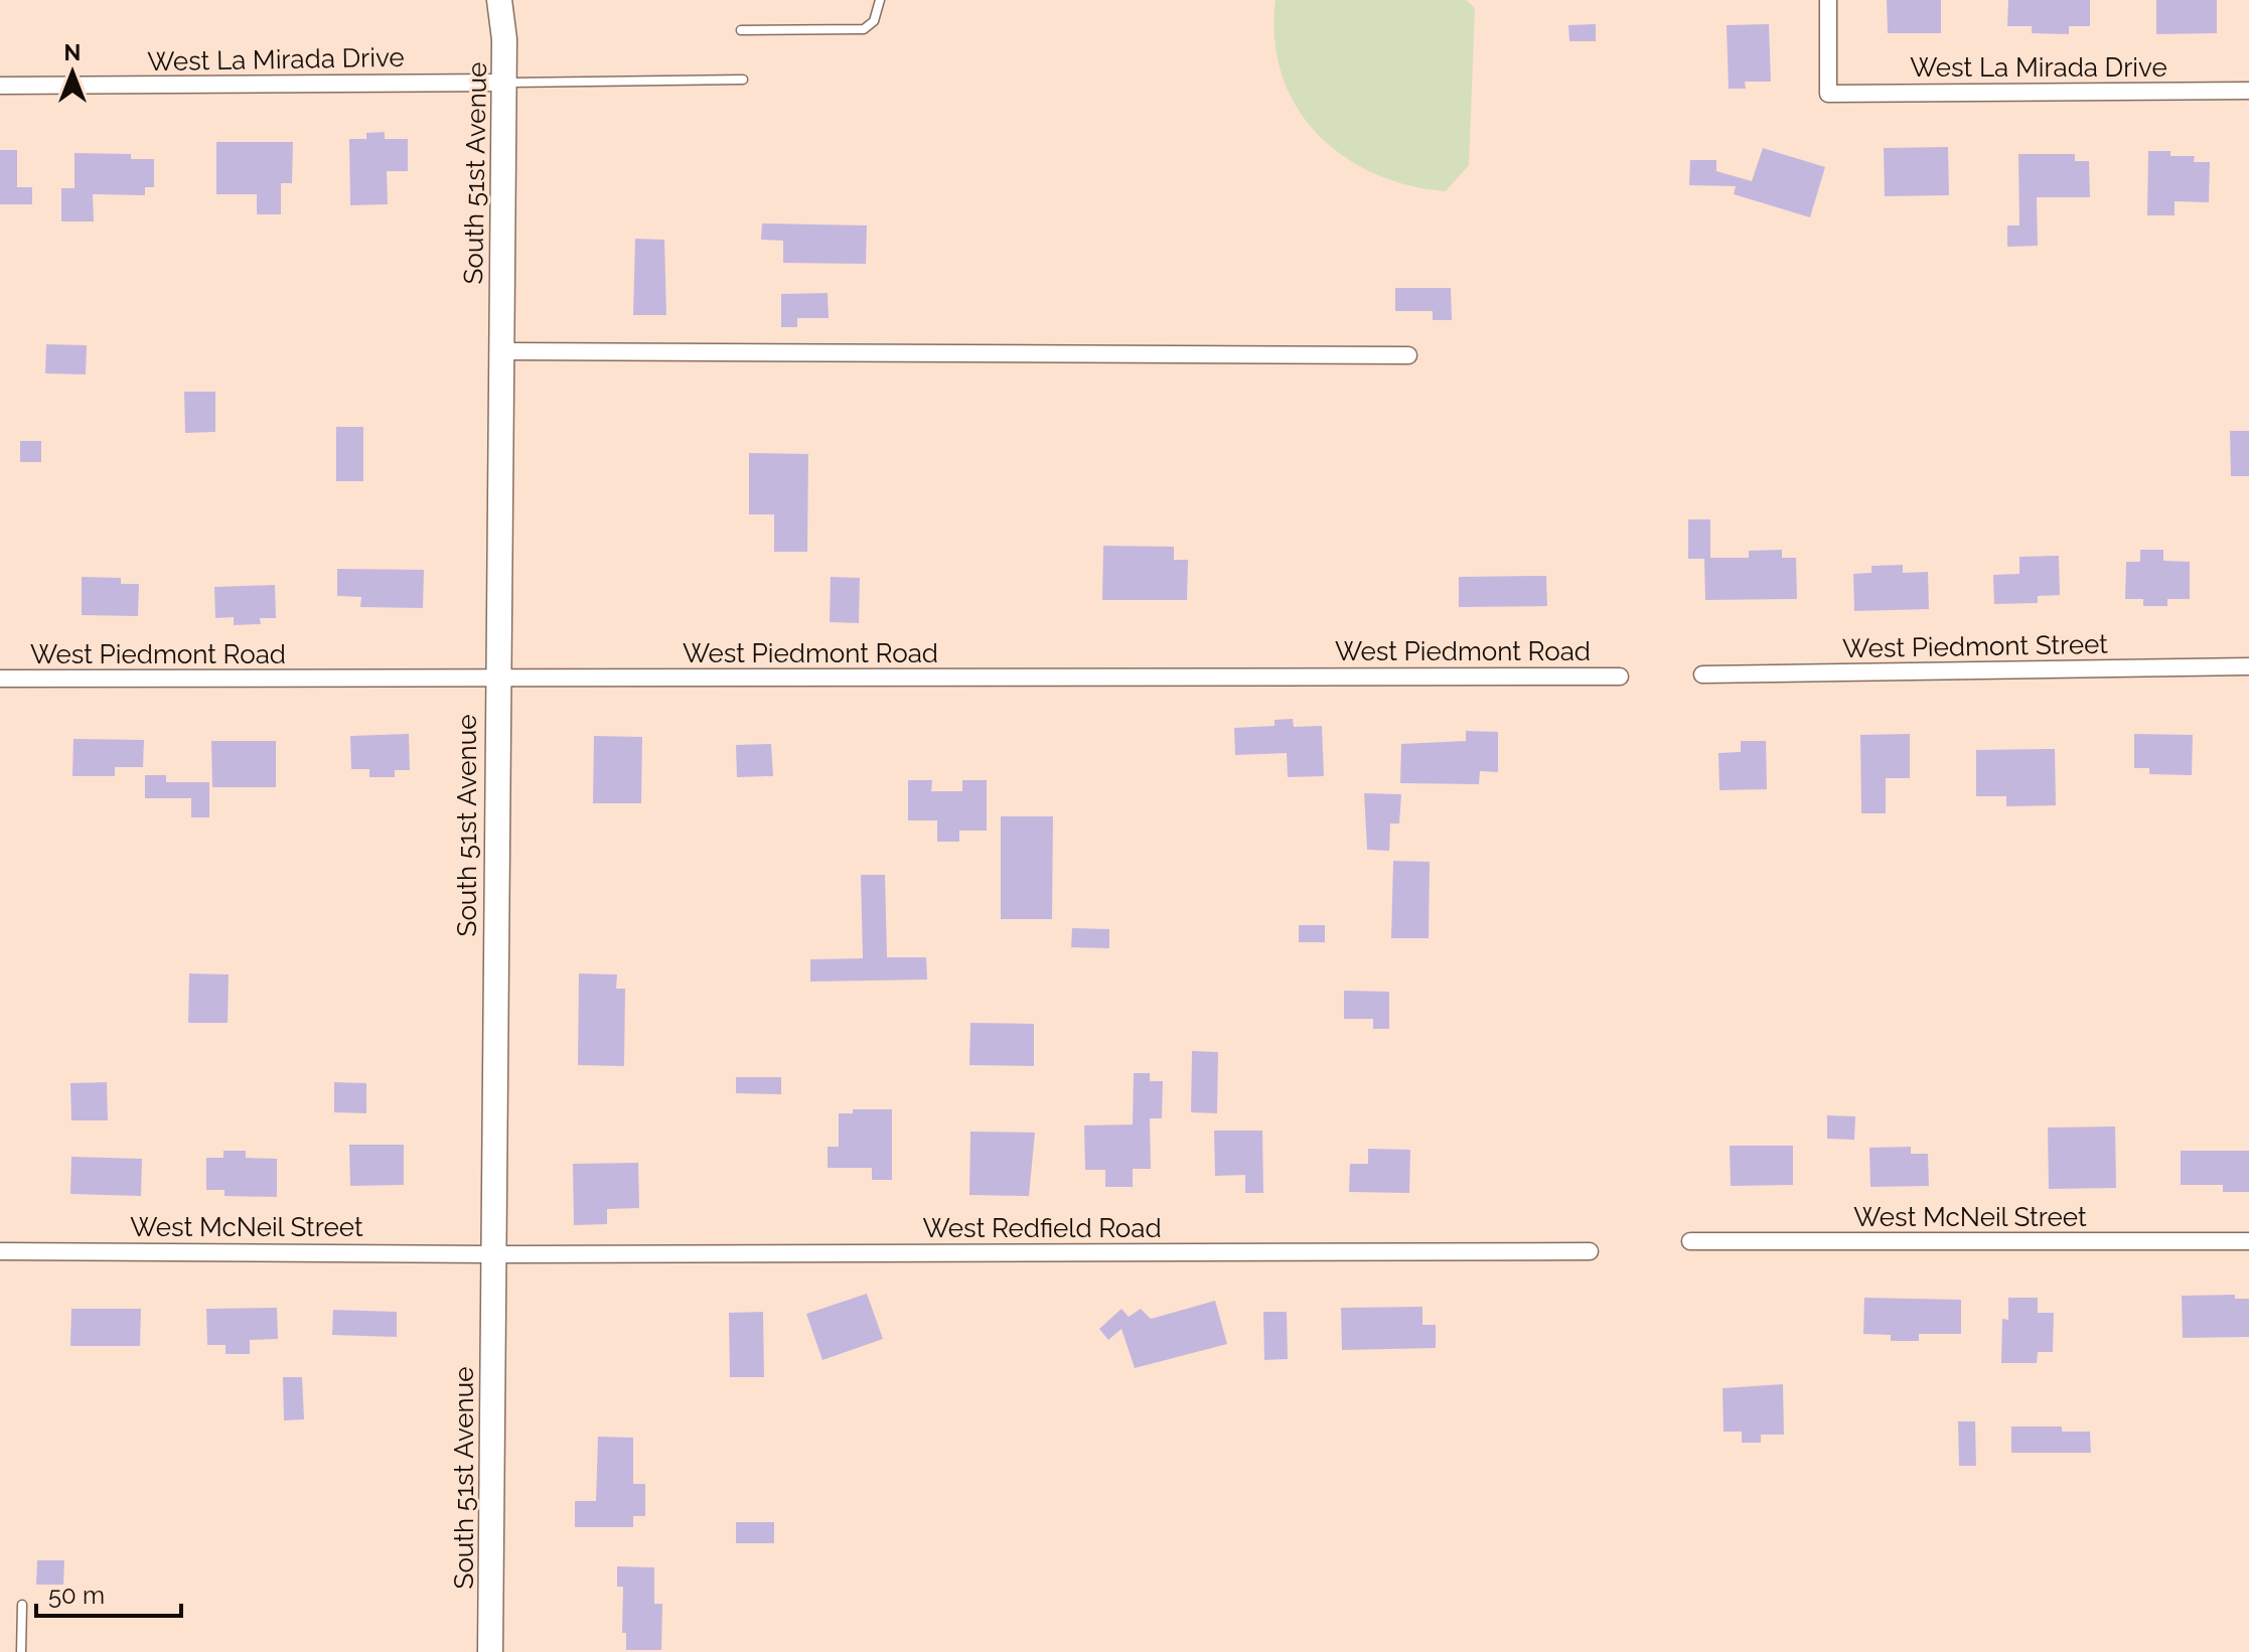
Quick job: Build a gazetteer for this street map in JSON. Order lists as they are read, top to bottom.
{
  "streets": {
    "main road": ["South 51st Avenue"],
    "street": [
      "West La Mirada Drive",
      "West Piedmont Street",
      "West Piedmont Road",
      "West McNeil Street",
      "West Redfield Road"
    ]
  },
  "crossings": [
    ["West La Mirada Drive", "South 51st Avenue"],
    ["South 51st Avenue", "West Piedmont Road"],
    ["South 51st Avenue", "West McNeil Street"],
    ["South 51st Avenue", "West Redfield Road"],
    ["West McNeil Street", "West Redfield Road"]
  ],
  "scale_bar": "50 m",
  "north": "top"
}
